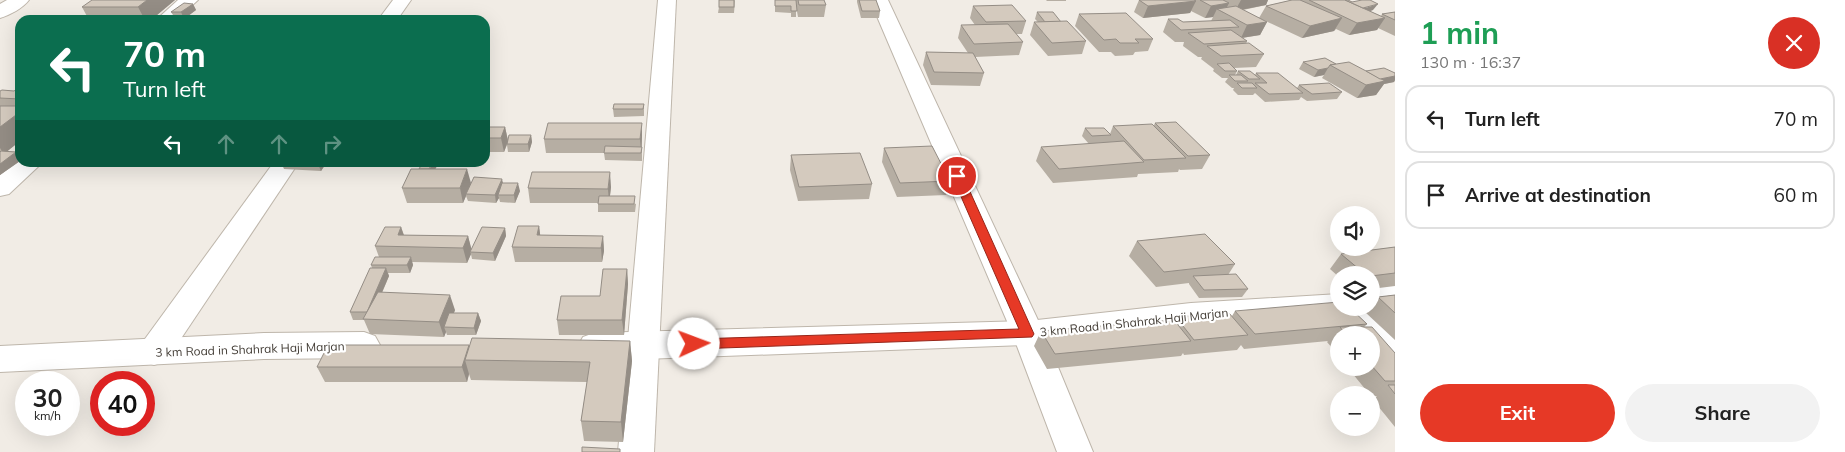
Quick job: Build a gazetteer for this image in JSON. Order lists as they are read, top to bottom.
{
  "streets": {
    "street": ["3 km Road in Shahrak Haji Marjan"]
  },
  "page": {
    "heading": ["1 min", "130 m · 16:37"],
    "turn": ["70 m", "Turn left"],
    "list": [
      {
        "name": "Turn left",
        "value": "70 m"
      },
      {
        "name": "Arrive at destination",
        "value": "60 m"
      }
    ],
    "map_buttons": ["+", "−"],
    "speed": "30 km/h",
    "limit": "40",
    "buttons": ["Exit", "Share"]
  }
}
